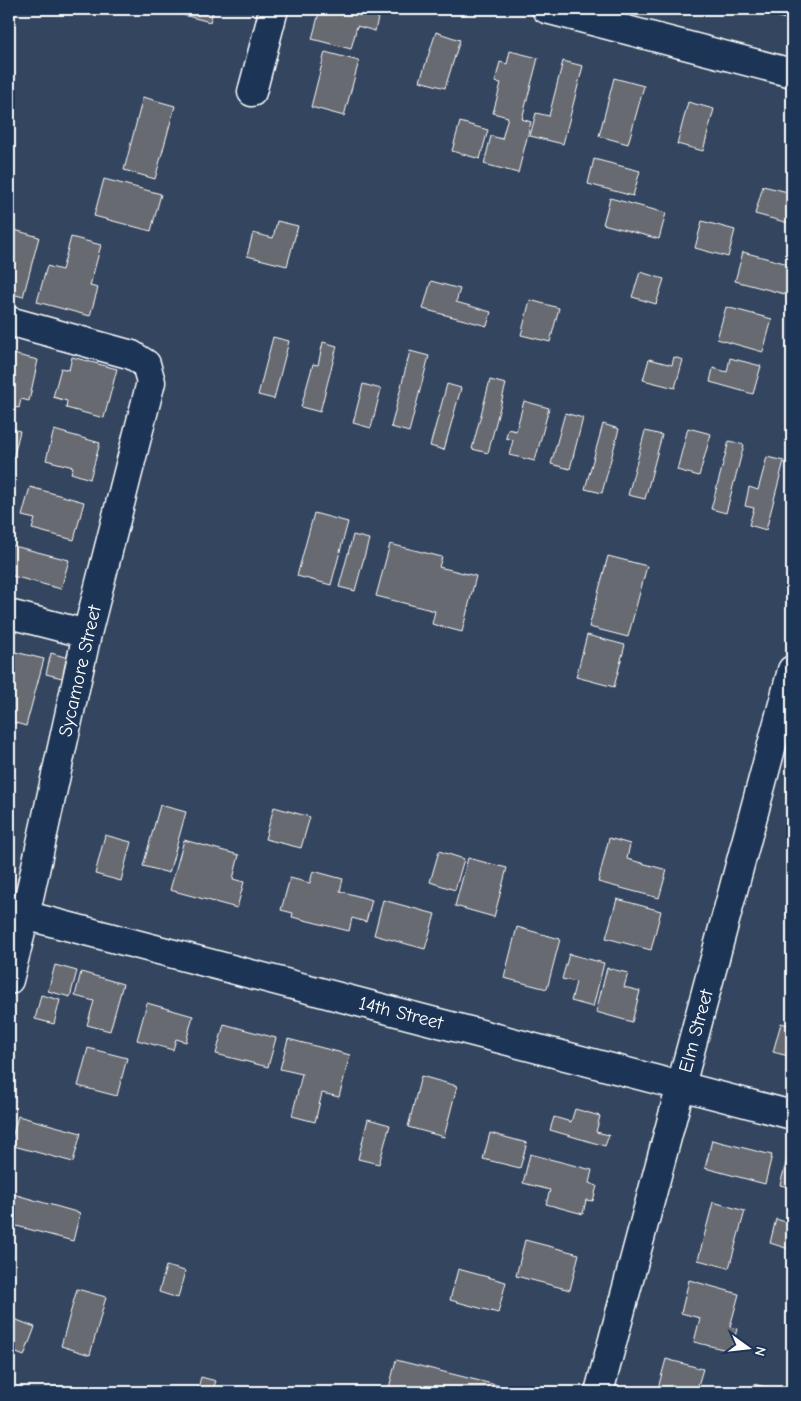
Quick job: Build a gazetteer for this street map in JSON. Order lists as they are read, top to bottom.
{
  "streets": {
    "street": ["Sycamore Street", "14th Street", "Elm Street"]
  },
  "crossings": [
    ["Sycamore Street", "14th Street"],
    ["14th Street", "Elm Street"]
  ],
  "north": "right"
}
